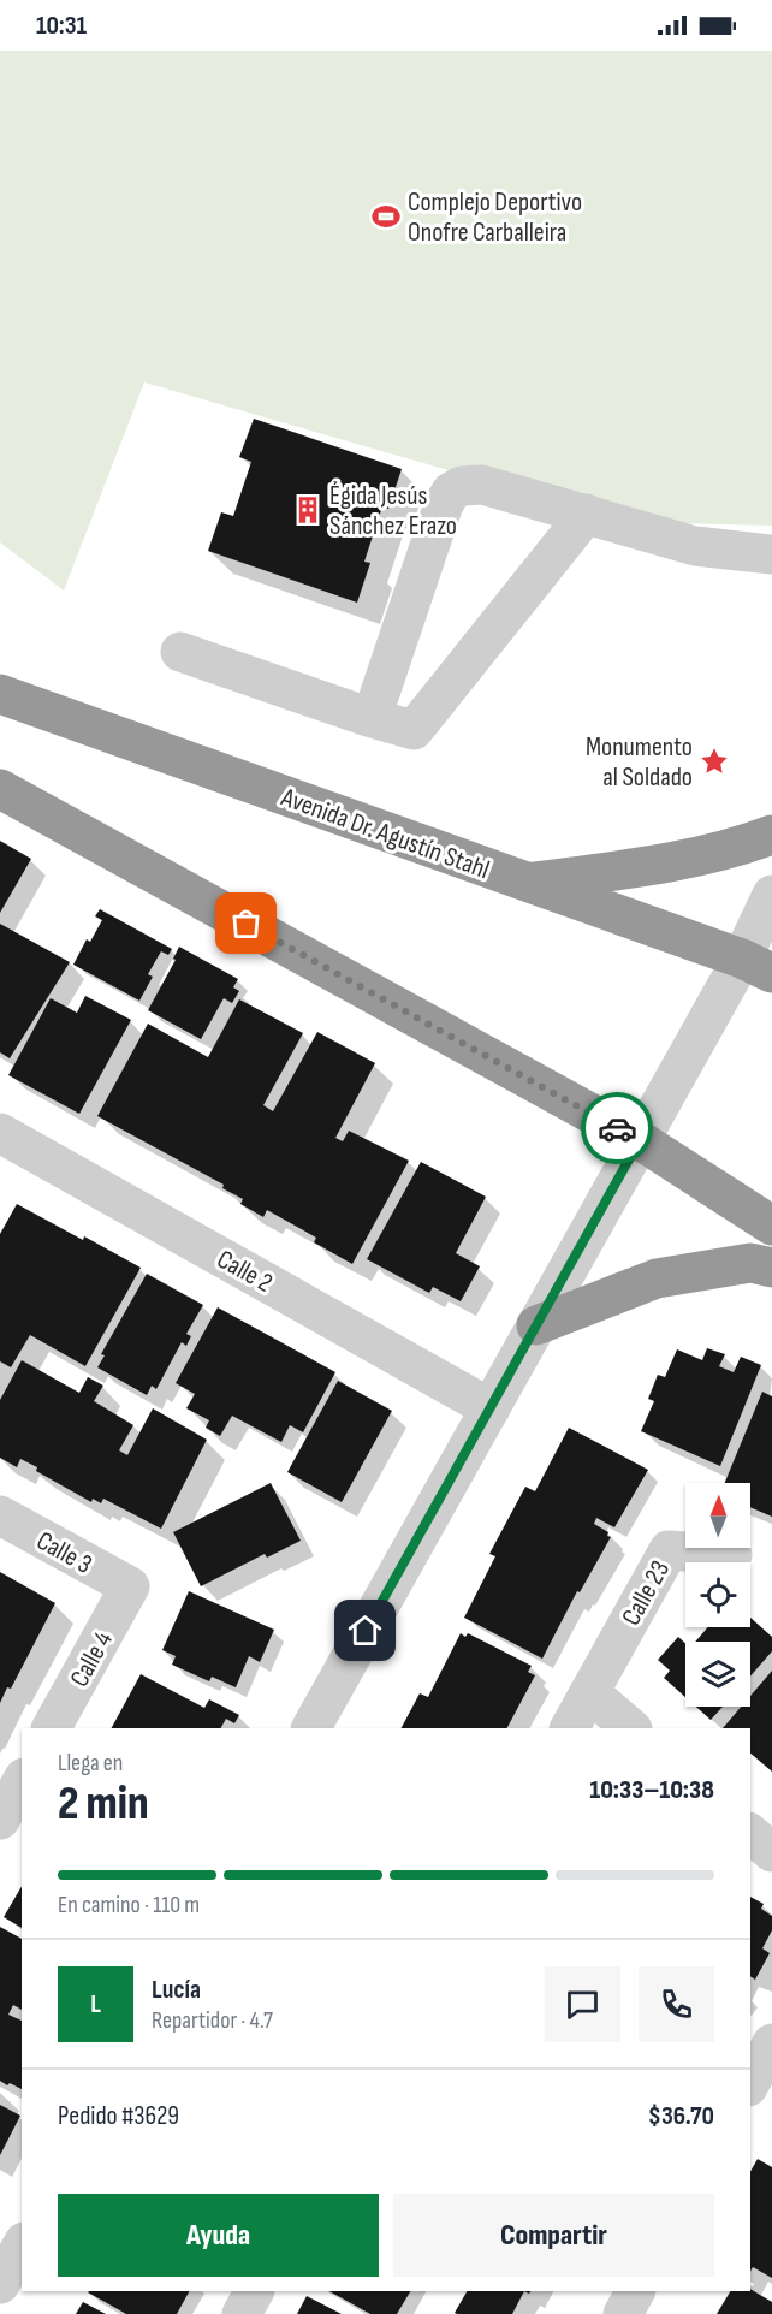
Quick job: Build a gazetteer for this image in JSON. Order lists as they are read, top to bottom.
{
  "streets": {
    "highway": ["Avenida Dr. Agustín Stahl"],
    "street": [
      "Calle 2",
      "Calle 3",
      "Calle 23",
      "Calle 4"
    ]
  },
  "crossings": [
    ["Calle 3", "Calle 4"]
  ],
  "places": {
    "sports": ["Complejo Deportivo Onofre Carballeira"],
    "building": ["Égida Jesús Sánchez Erazo"],
    "place": ["Monumento al Soldado"]
  },
  "north": "top",
  "page": {
    "status": "10:31",
    "heading": ["2 min", "Llega en", "10:33–10:38"],
    "panel": [
      "Lucía",
      "Repartidor · 4.7",
      "Pedido #3629",
      "$36.70"
    ],
    "bar": "En camino · 110 m",
    "round": "L",
    "buttons": ["Ayuda", "Compartir"]
  }
}
